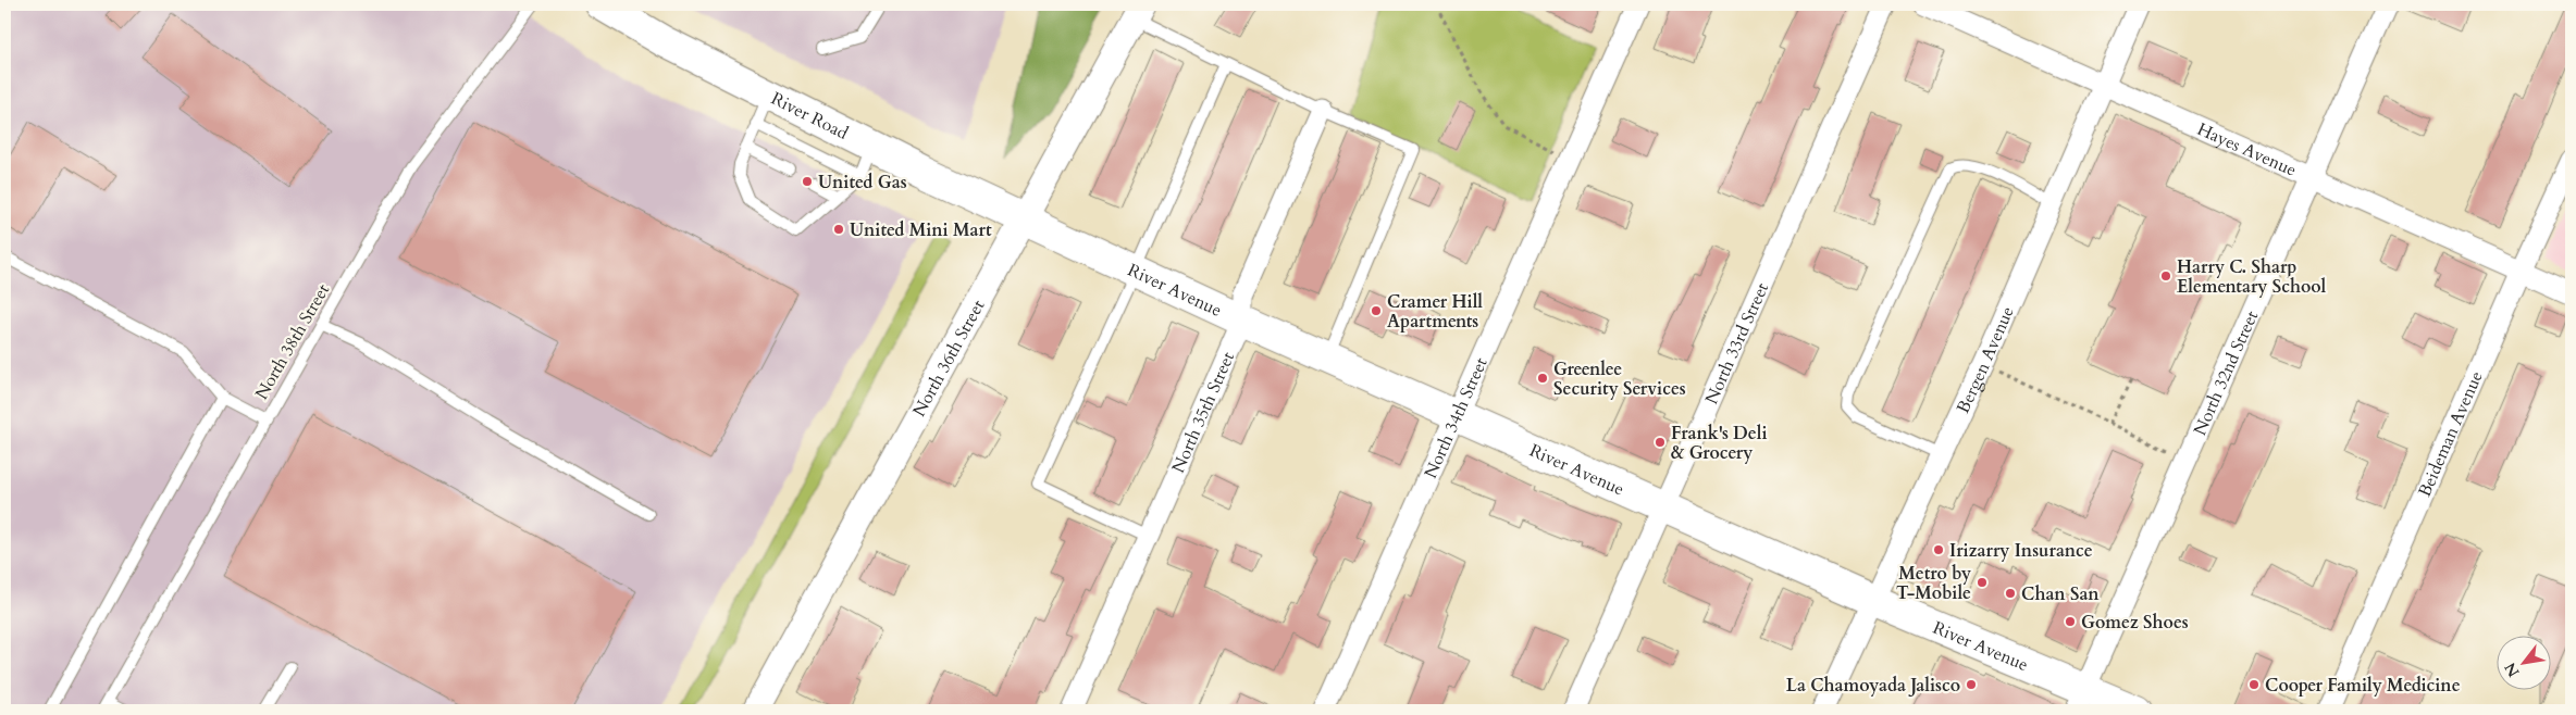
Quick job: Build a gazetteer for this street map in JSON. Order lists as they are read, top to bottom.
{
  "streets": {
    "main road": ["River Road", "River Avenue"],
    "street": [
      "Hayes Avenue",
      "North 33rd Street",
      "North 36th Street",
      "Bergen Avenue",
      "North 32nd Street",
      "North 35th Street",
      "North 34th Street",
      "Beideman Avenue"
    ],
    "lane": ["North 38th Street"]
  },
  "crossings": [
    ["River Road", "River Avenue"],
    ["River Road", "North 36th Street"],
    ["Hayes Avenue", "Bergen Avenue"],
    ["Hayes Avenue", "North 32nd Street"],
    ["Hayes Avenue", "Beideman Avenue"],
    ["River Avenue", "North 33rd Street"],
    ["River Avenue", "North 36th Street"],
    ["River Avenue", "Bergen Avenue"],
    ["River Avenue", "North 32nd Street"],
    ["River Avenue", "North 35th Street"],
    ["River Avenue", "North 34th Street"]
  ],
  "places": [
    "United Gas",
    "United Mini Mart",
    "Harry C. Sharp Elementary School",
    "Cramer Hill Apartments",
    "Greenlee Security Services",
    "Frank's Deli & Grocery",
    "Irizarry Insurance",
    "Metro by T-Mobile",
    "Chan San",
    "Gomez Shoes",
    "La Chamoyada Jalisco",
    "Cooper Family Medicine"
  ],
  "north": "bottom left"
}
